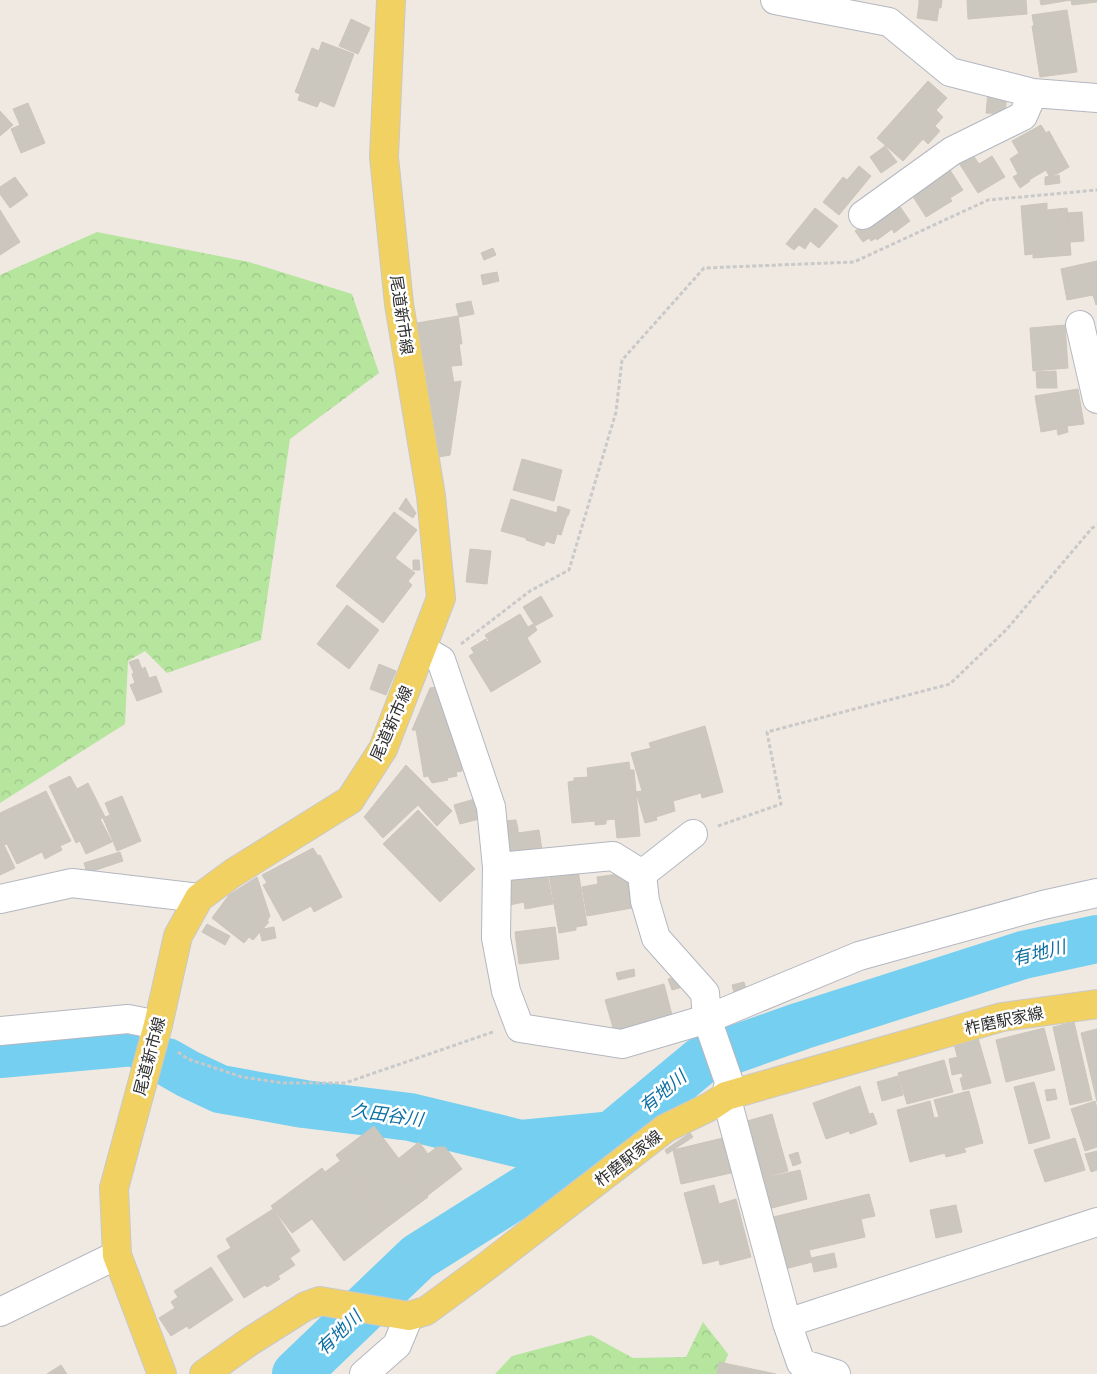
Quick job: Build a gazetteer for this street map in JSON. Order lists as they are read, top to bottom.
{
  "streets": {
    "main road": ["尾道新市線", "柞磨駅家線"]
  },
  "water": ["有地川", "久田谷川"]
}
